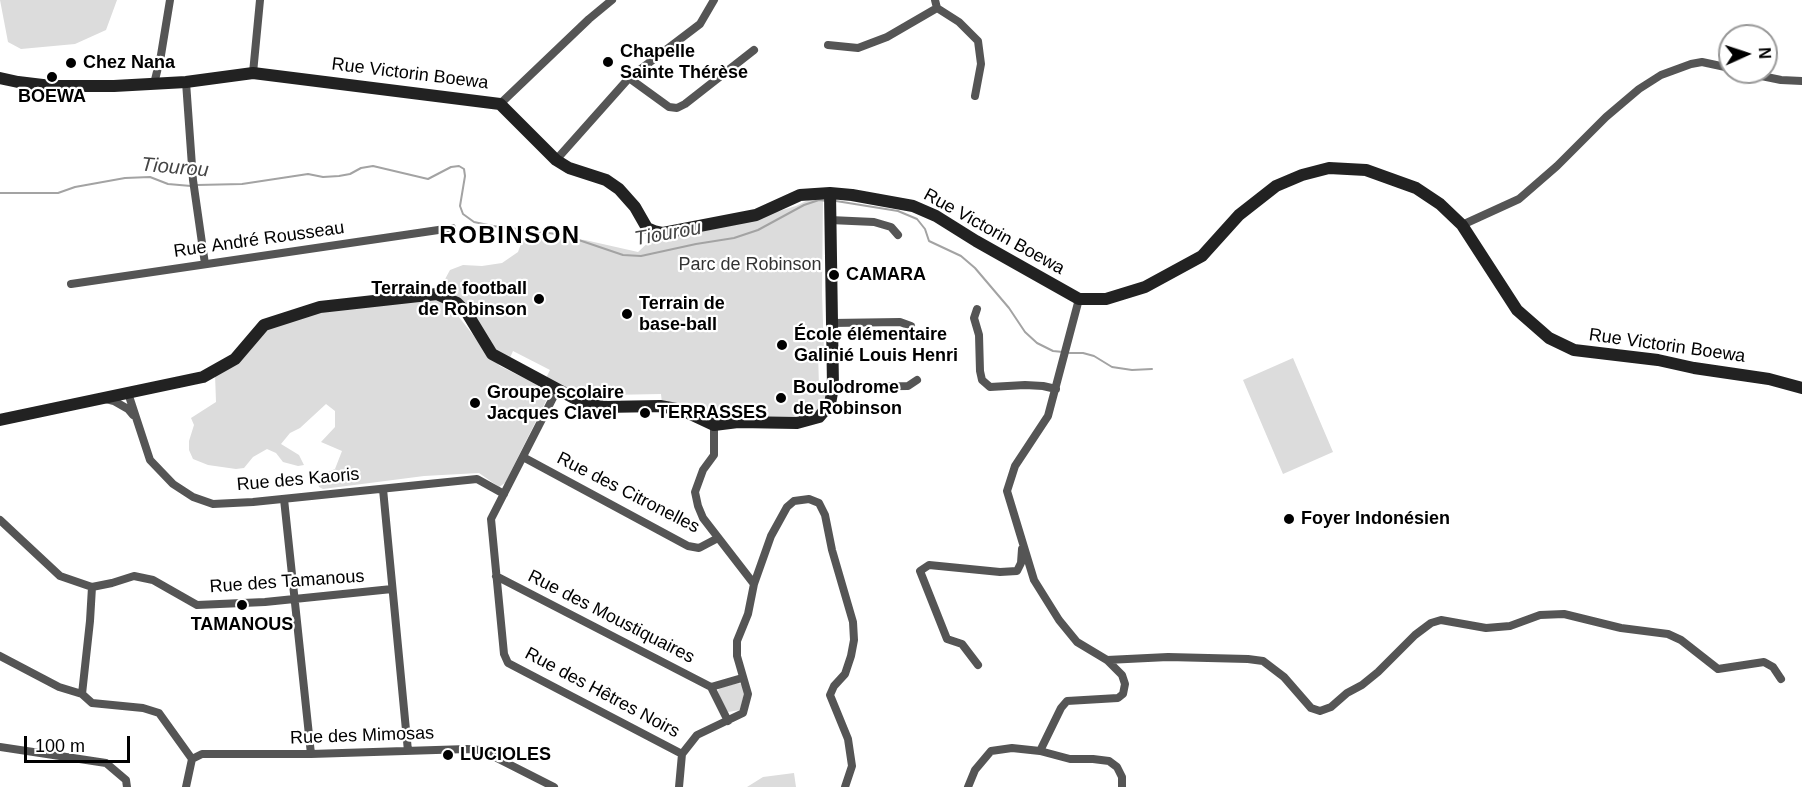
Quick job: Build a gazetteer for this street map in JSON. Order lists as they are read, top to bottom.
{
  "streets": {
    "street": [
      "Rue Victorin Boewa",
      "Rue André Rousseau",
      "Rue des Kaoris",
      "Rue des Citronelles",
      "Rue des Tamanous",
      "Rue des Moustiquaires",
      "Rue des Hêtres Noirs",
      "Rue des Mimosas"
    ]
  },
  "crossings": [
    ["Rue des Kaoris", "Rue des Hêtres Noirs"],
    ["Rue des Citronelles", "Rue des Hêtres Noirs"],
    ["Rue des Moustiquaires", "Rue des Hêtres Noirs"]
  ],
  "districts": ["ROBINSON"],
  "water": ["Tiourou"],
  "parks": ["Parc de Robinson"],
  "places": [
    "Chapelle Sainte Thérèse",
    "Chez Nana",
    "BOEWA",
    "CAMARA",
    "Terrain de football de Robinson",
    "Terrain de base-ball",
    "École élémentaire Galinié Louis Henri",
    "Boulodrome de Robinson",
    "Groupe scolaire Jacques Clavel",
    "TERRASSES",
    "Foyer Indonésien",
    "TAMANOUS",
    "LUCIOLES"
  ],
  "scale_bar": "100 m",
  "north": "right"
}
